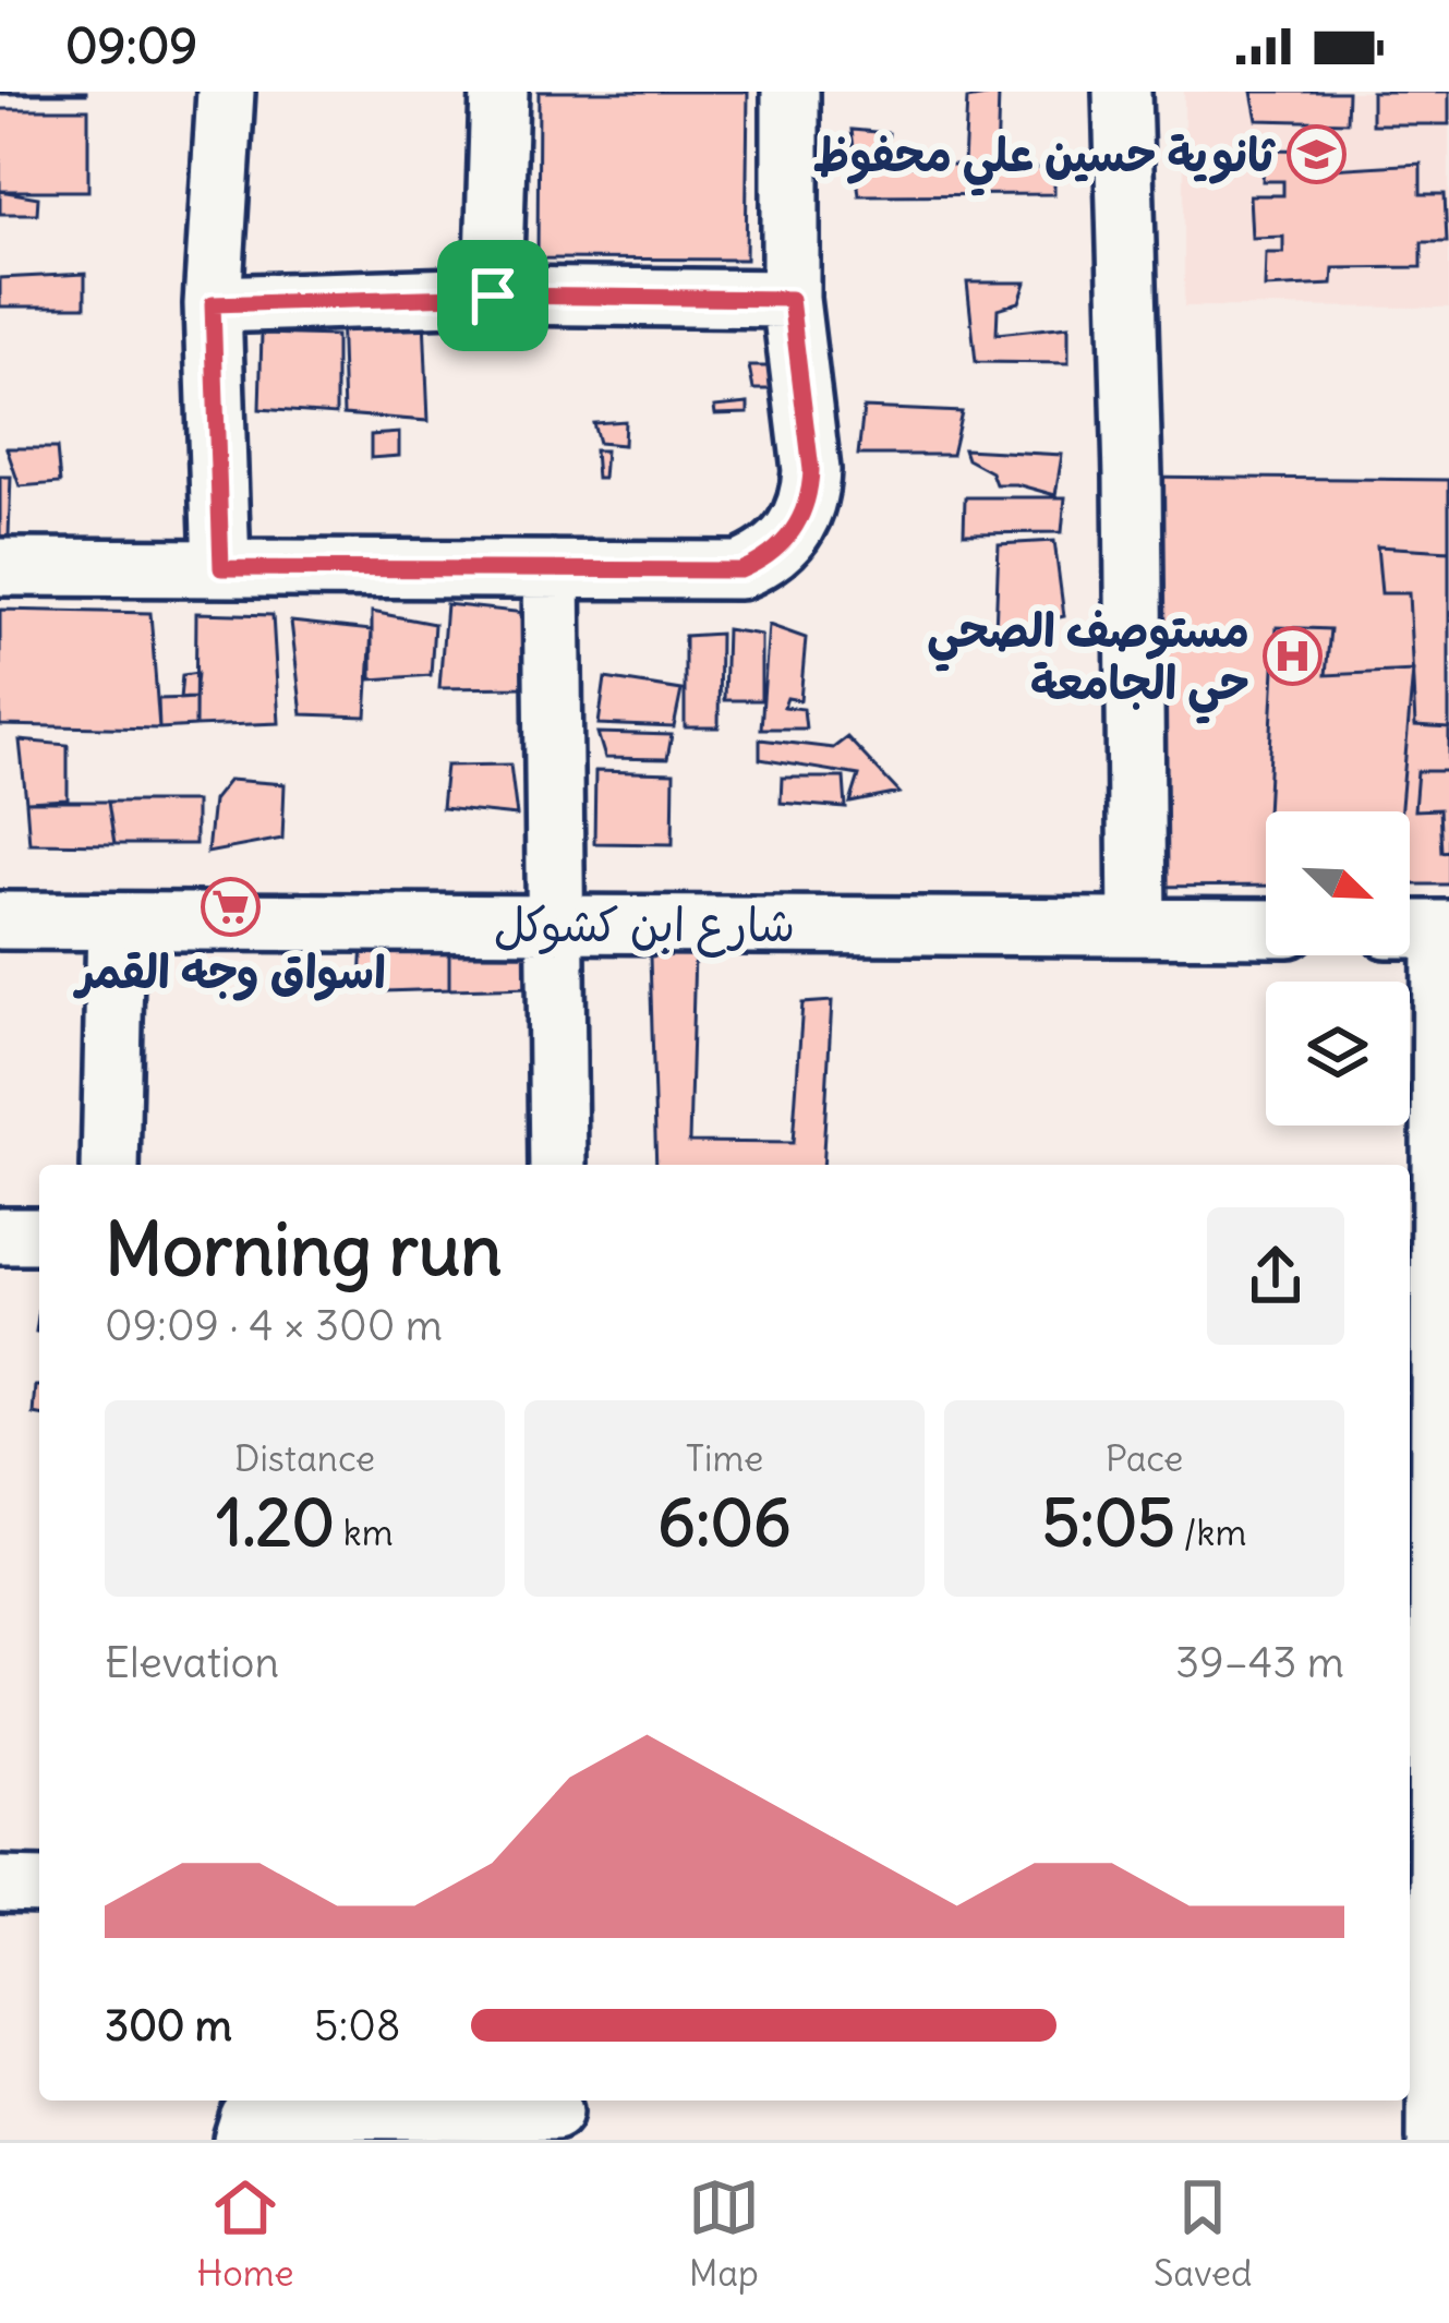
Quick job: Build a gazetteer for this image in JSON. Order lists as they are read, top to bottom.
{
  "streets": {
    "street": ["شارع ابن كشوكل"]
  },
  "places": {
    "school or university": ["ثانوية حسين علي محفوظ"],
    "hospital": ["مستوصف الصحي حي الجامعة"],
    "supermarket": ["اسواق وجه القمر"]
  },
  "north": "bottom right",
  "page": {
    "status": "09:09",
    "heading": ["Morning run", "09:09 · 4 × 300 m"],
    "stats": [
      ["Distance", "1.20 km"],
      ["Time", "6:06"],
      ["Pace", "5:05 /km"]
    ],
    "chart": ["Elevation", "39–43 m"],
    "list": [
      {
        "name": "300 m",
        "note": "5:08"
      }
    ],
    "tabs": ["Home", "Map", "Saved"]
  }
}
